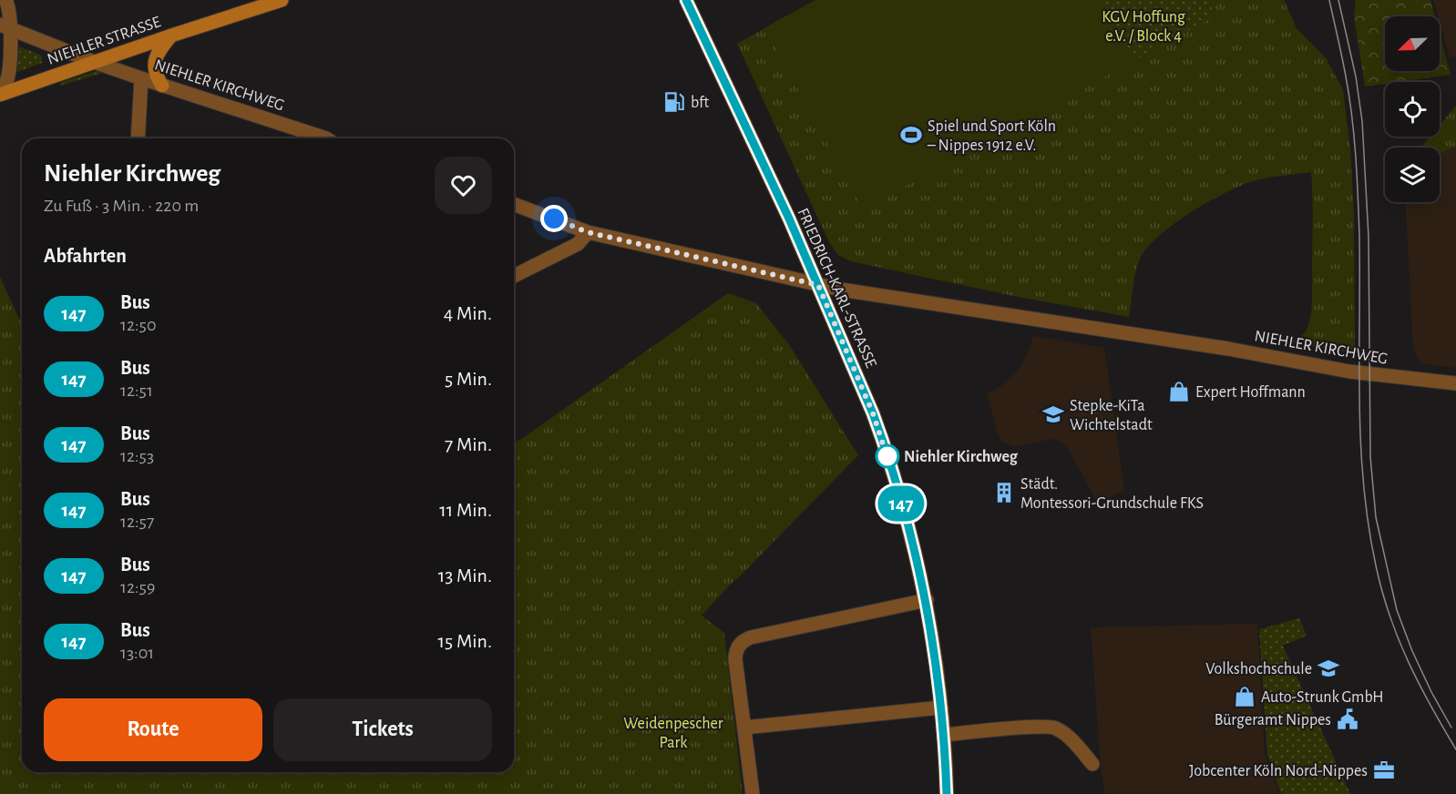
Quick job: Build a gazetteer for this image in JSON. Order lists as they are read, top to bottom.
{
  "streets": {
    "main road": ["NIEHLER STRASSE", "FRIEDRICH-KARL-STRASSE"],
    "street": ["NIEHLER KIRCHWEG"]
  },
  "crossings": [
    ["NIEHLER STRASSE", "NIEHLER KIRCHWEG"],
    ["NIEHLER KIRCHWEG", "FRIEDRICH-KARL-STRASSE"]
  ],
  "parks": ["KGV Hoffung e.V. / Block 4", "Weidenpescher Park"],
  "places": {
    "fuel station": ["bft"],
    "sports": ["Spiel und Sport Köln – Nippes 1912 e.V."],
    "shop": ["Expert Hoffmann", "Auto-Strunk GmbH"],
    "school or university": ["Stepke-KiTa Wichtelstadt", "Volkshochschule"],
    "other": ["Niehler Kirchweg"],
    "building": ["Städt. Montessori-Grundschule FKS"],
    "public building": ["Bürgeramt Nippes"],
    "office": ["Jobcenter Köln Nord-Nippes"]
  },
  "lines": ["bus line 147"],
  "north": "bottom left",
  "page": {
    "on_map": "147",
    "heading": [
      ["Niehler Kirchweg", "Zu Fuß · 3 Min. · 220 m"],
      "Abfahrten"
    ],
    "list": [
      {
        "mark": "147",
        "name": "Bus",
        "note": "12:50",
        "value": "4 Min."
      },
      {
        "mark": "147",
        "name": "Bus",
        "note": "12:51",
        "value": "5 Min."
      },
      {
        "mark": "147",
        "name": "Bus",
        "note": "12:53",
        "value": "7 Min."
      },
      {
        "mark": "147",
        "name": "Bus",
        "note": "12:57",
        "value": "11 Min."
      },
      {
        "mark": "147",
        "name": "Bus",
        "note": "12:59",
        "value": "13 Min."
      },
      {
        "mark": "147",
        "name": "Bus",
        "note": "13:01",
        "value": "15 Min."
      }
    ],
    "buttons": ["Route", "Tickets"]
  }
}
